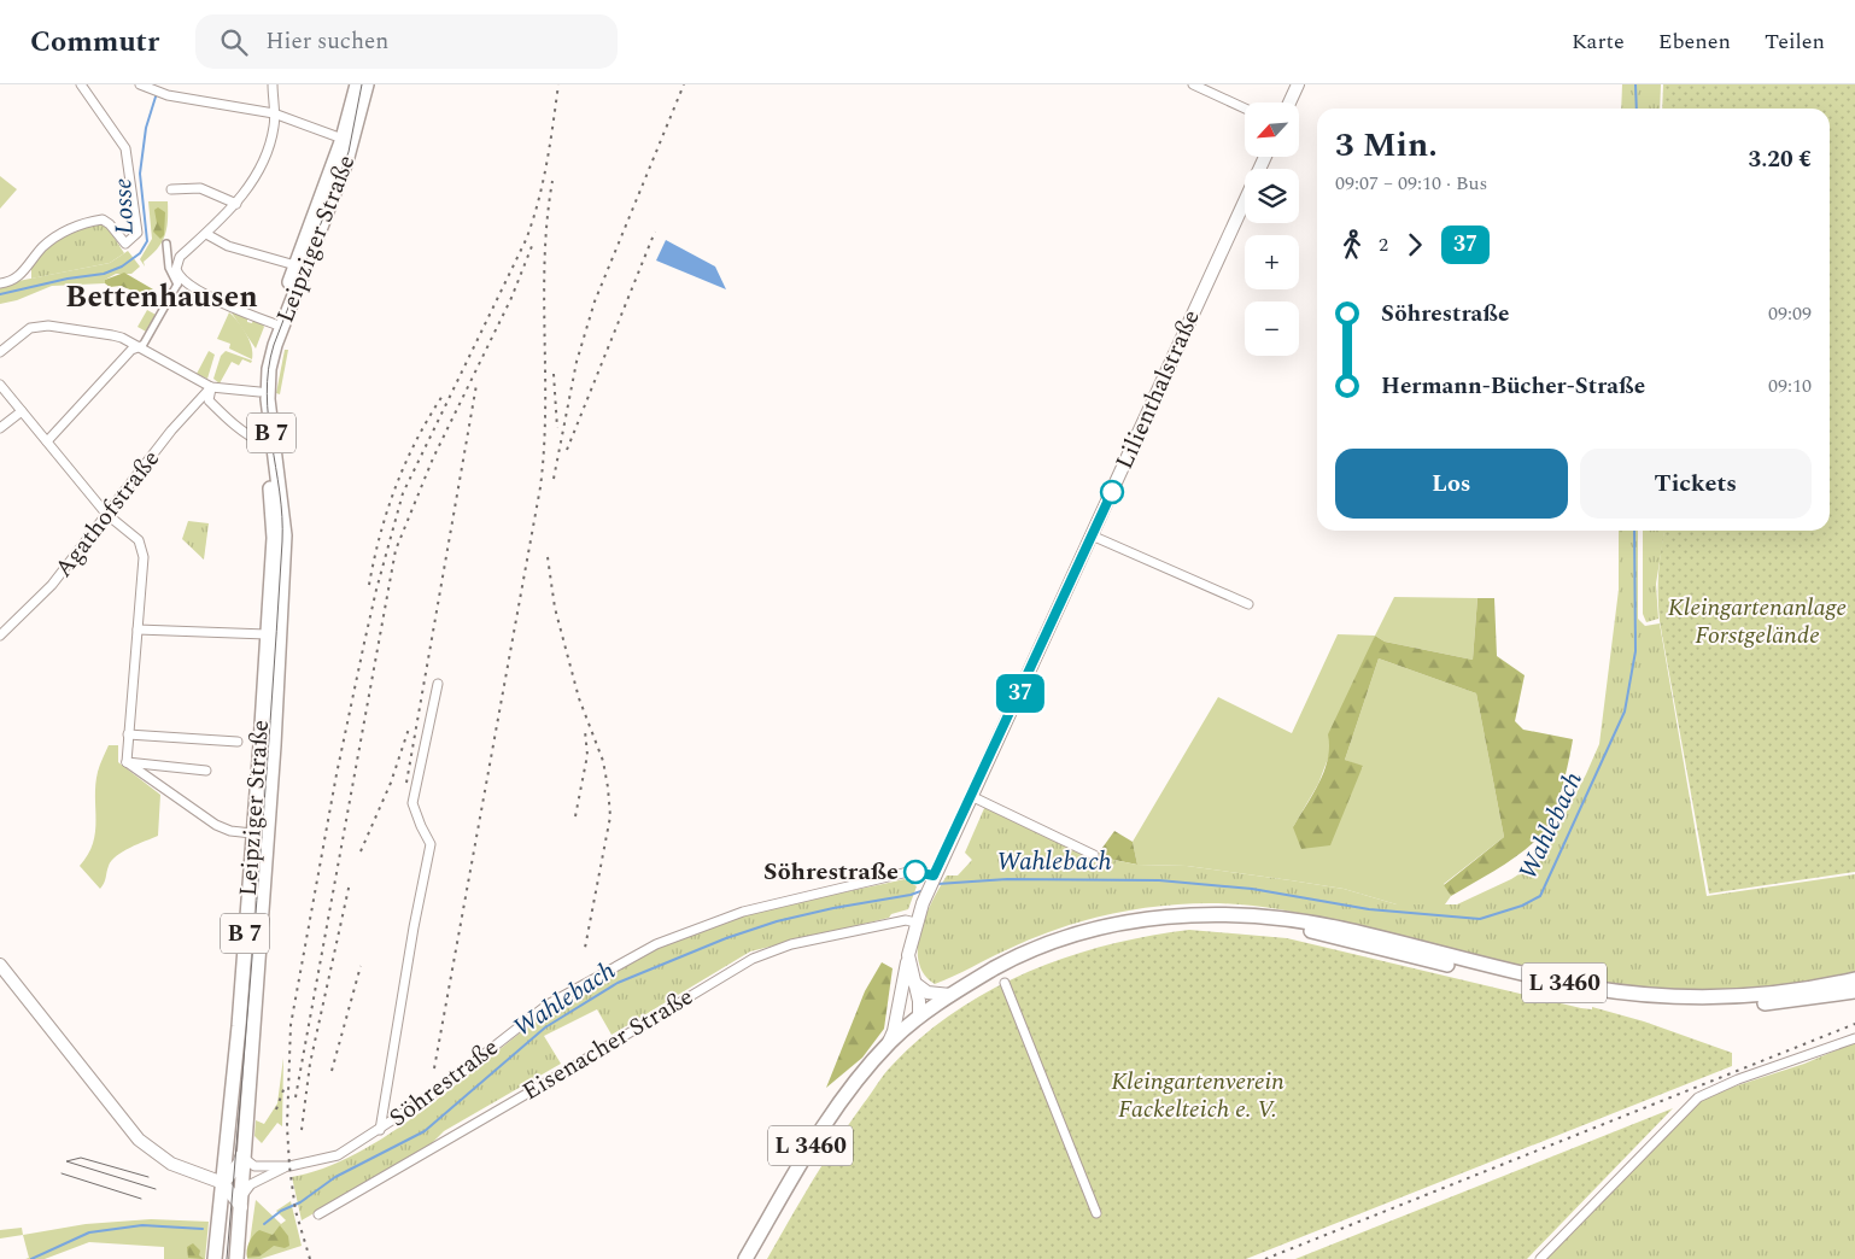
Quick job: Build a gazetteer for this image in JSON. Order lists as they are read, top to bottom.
{
  "streets": {
    "main road": [
      "Leipziger Straße",
      "Lilienthalstraße",
      "B 7",
      "L 3460"
    ],
    "street": ["Agathofstraße", "Eisenacher Straße", "Söhrestraße"]
  },
  "crossings": [
    ["Leipziger Straße", "B 7"],
    ["Leipziger Straße", "Söhrestraße"],
    ["Lilienthalstraße", "L 3460"],
    ["Lilienthalstraße", "Eisenacher Straße"],
    ["Lilienthalstraße", "Söhrestraße"]
  ],
  "districts": ["Bettenhausen"],
  "water": ["Losse", "Wahlebach"],
  "parks": ["Kleingartenanlage Forstgelände", "Kleingartenverein Fackelteich e. V."],
  "places": ["Söhrestraße"],
  "lines": ["bus line 37"],
  "north": "bottom left",
  "page": {
    "header": "Commutr",
    "search": "Hier suchen",
    "nav": ["Karte", "Ebenen", "Teilen"],
    "on_map": "37",
    "map_buttons": ["+", "−"],
    "heading": ["3 Min.", "09:07 – 09:10 · Bus", "3.20 €"],
    "legs": ["2", "37"],
    "list": [
      {
        "name": "Söhrestraße",
        "value": "09:09"
      },
      {
        "name": "Hermann-Bücher-Straße",
        "value": "09:10"
      }
    ],
    "buttons": ["Los", "Tickets"]
  }
}
